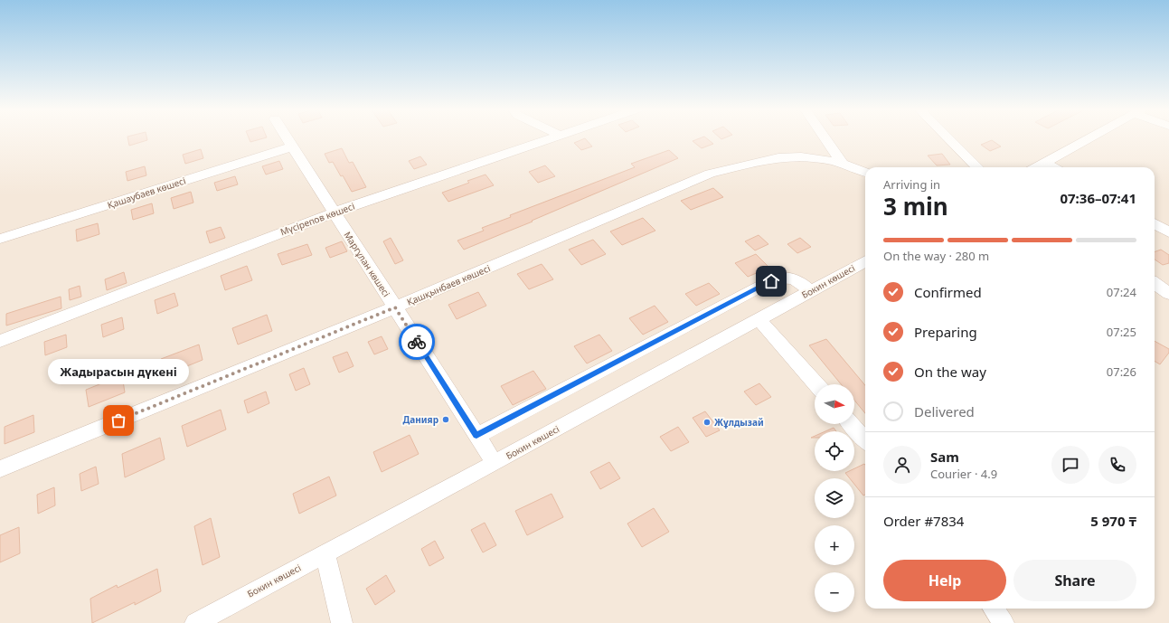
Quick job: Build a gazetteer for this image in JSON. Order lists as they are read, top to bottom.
{
  "streets": {
    "street": [
      "Қашаубаев көшесі",
      "Мүсірепов көшесі",
      "Маргұлан көшесі",
      "Бокин көшесі",
      "Қашқынбаев көшесі"
    ]
  },
  "crossings": [
    ["Қашаубаев көшесі", "Маргұлан көшесі"],
    ["Мүсірепов көшесі", "Маргұлан көшесі"],
    ["Маргұлан көшесі", "Бокин көшесі"],
    ["Маргұлан көшесі", "Қашқынбаев көшесі"]
  ],
  "places": ["Данияр", "Жадырасын дүкені", "Жұлдызай"],
  "north": "right",
  "page": {
    "heading": ["3 min", "Arriving in", "07:36–07:41"],
    "panel": [
      "Sam",
      "Courier · 4.9",
      "Order #7834",
      "5 970 ₸"
    ],
    "bar": "On the way · 280 m",
    "list": [
      ["Confirmed", "07:24"],
      ["Preparing", "07:25"],
      ["On the way", "07:26"],
      "Delivered"
    ],
    "bubble": "Жадырасын дүкені",
    "map_buttons": ["+", "−"],
    "buttons": ["Help", "Share"]
  }
}
